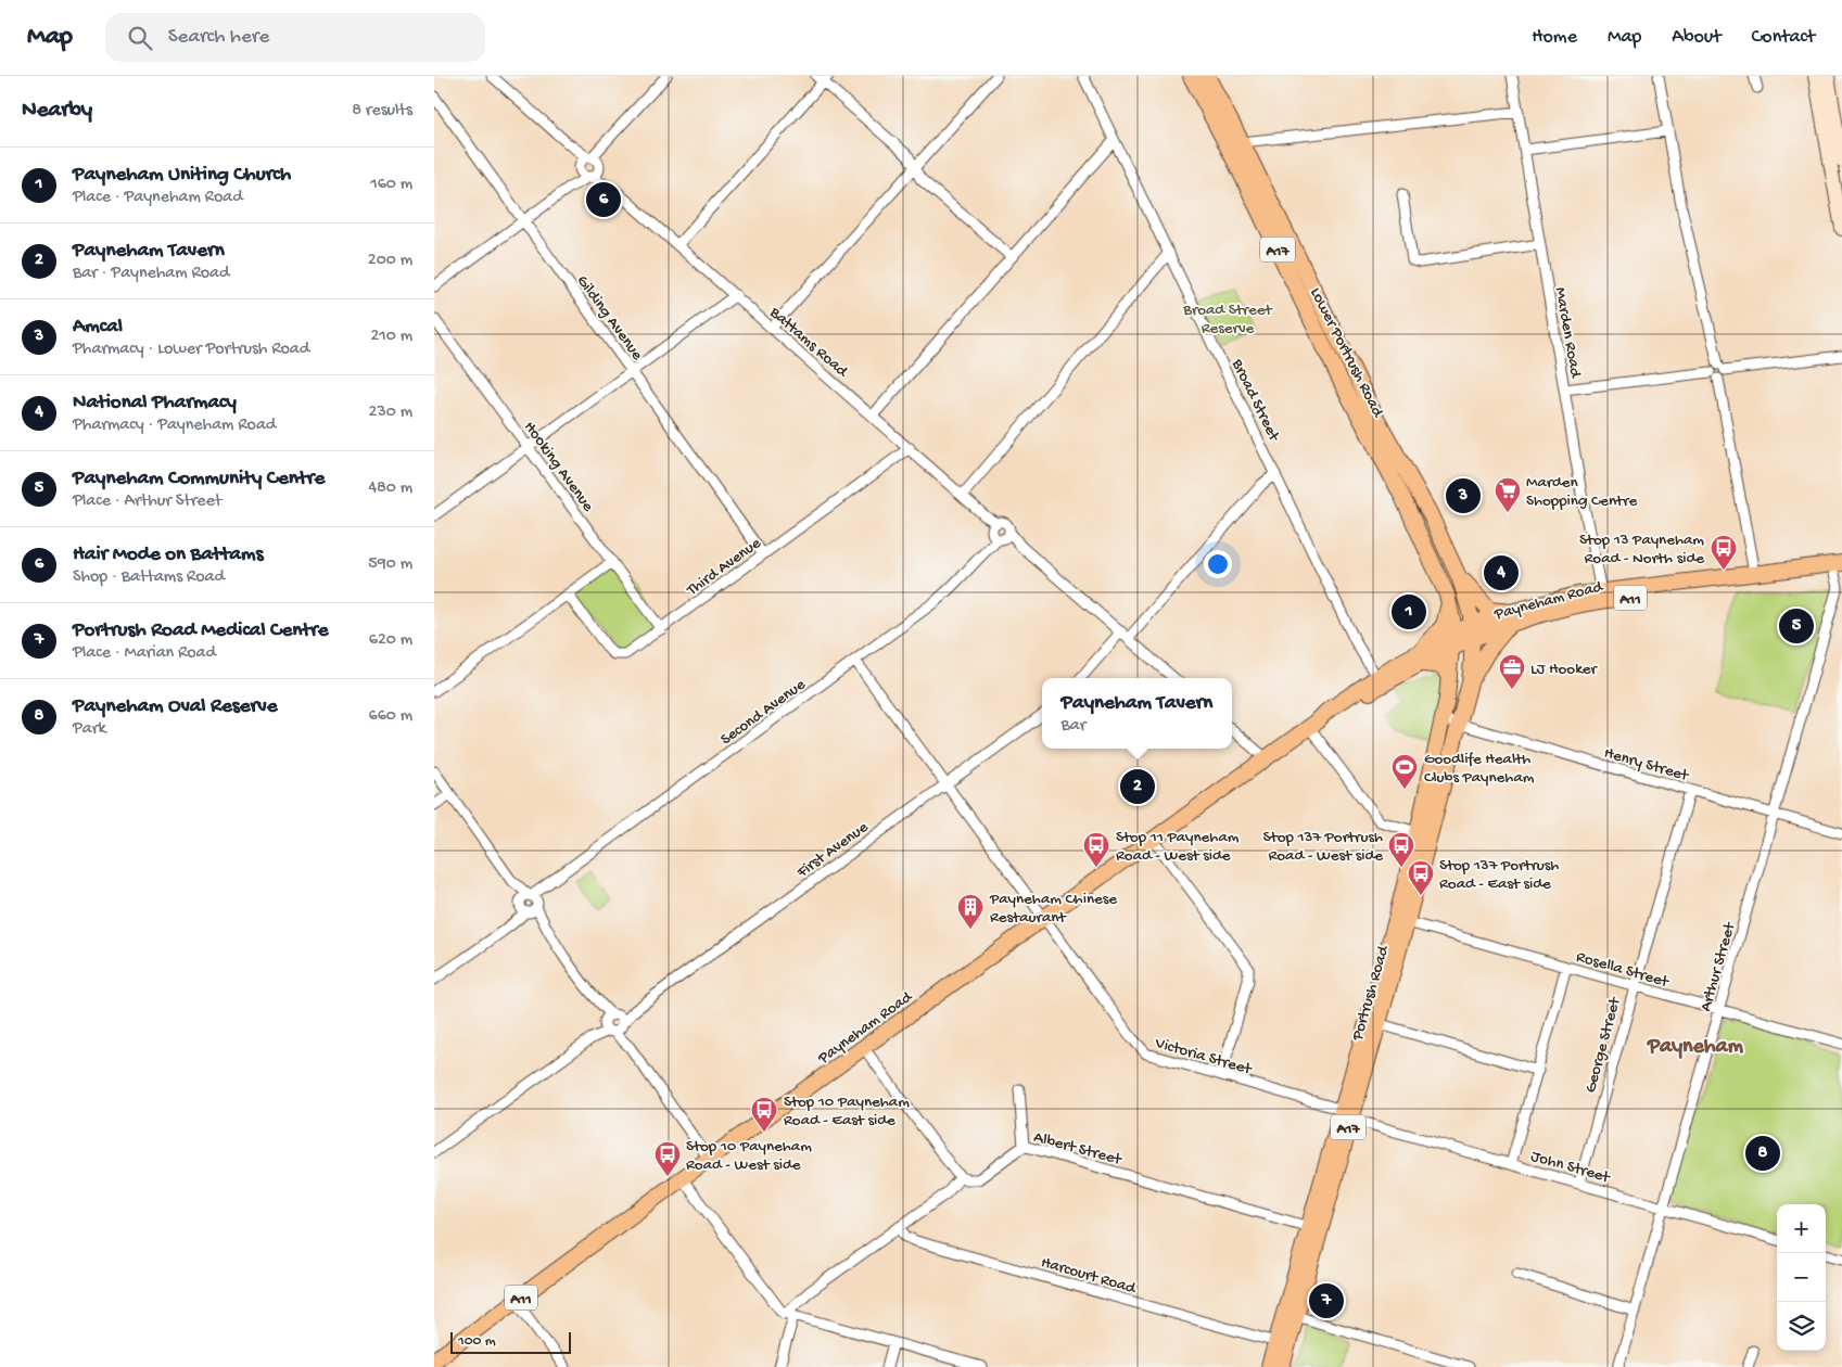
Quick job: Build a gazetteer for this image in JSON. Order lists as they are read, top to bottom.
{
  "streets": {
    "main road": [
      "A17",
      "Lower Portrush Road",
      "A11",
      "Payneham Road",
      "Portrush Road"
    ],
    "street": [
      "Gilding Avenue",
      "Marden Road",
      "Battams Road",
      "Broad Street",
      "Hooking Avenue",
      "Third Avenue",
      "Second Avenue",
      "Henry Street",
      "First Avenue",
      "Arthur Street",
      "Rosella Street",
      "George Street",
      "Victoria Street",
      "Albert Street",
      "John Street",
      "Harcourt Road"
    ]
  },
  "crossings": [
    ["Gilding Avenue", "Third Avenue"],
    ["Marden Road", "Payneham Road"],
    ["Battams Road", "Third Avenue"],
    ["Battams Road", "Second Avenue"],
    ["Lower Portrush Road", "Payneham Road"],
    ["Lower Portrush Road", "Portrush Road"],
    ["Broad Street", "Payneham Road"],
    ["Hooking Avenue", "Third Avenue"],
    ["Payneham Road", "Arthur Street"],
    ["Payneham Road", "Portrush Road"],
    ["Payneham Road", "Victoria Street"],
    ["Second Avenue", "Victoria Street"],
    ["Henry Street", "Arthur Street"],
    ["Henry Street", "Portrush Road"],
    ["Henry Street", "George Street"],
    ["First Avenue", "Victoria Street"],
    ["Arthur Street", "Rosella Street"],
    ["Arthur Street", "John Street"],
    ["Rosella Street", "Portrush Road"],
    ["Rosella Street", "George Street"],
    ["Portrush Road", "Victoria Street"],
    ["Portrush Road", "Albert Street"],
    ["Portrush Road", "John Street"],
    ["Portrush Road", "Harcourt Road"],
    ["George Street", "John Street"],
    ["Victoria Street", "John Street"]
  ],
  "districts": ["Payneham"],
  "parks": ["Broad Street Reserve"],
  "places": {
    "supermarket": ["Marden Shopping Centre"],
    "bus stop": [
      "Stop 13 Payneham Road - North side",
      "Stop 11 Payneham Road - West side",
      "Stop 137 Portrush Road - West side",
      "Stop 137 Portrush Road - East side",
      "Stop 10 Payneham Road - East side",
      "Stop 10 Payneham Road - West side"
    ],
    "office": ["LJ Hooker"],
    "sports": ["Goodlife Health Clubs Payneham"],
    "building": ["Payneham Chinese Restaurant"]
  },
  "scale_bar": "100 m",
  "page": {
    "header": "Map",
    "search": "Search here",
    "nav": [
      "Home",
      "Map",
      "About",
      "Contact"
    ],
    "heading": ["Nearby", "8 results"],
    "list": [
      {
        "mark": "1",
        "name": "Payneham Uniting Church",
        "note": "Place · Payneham Road",
        "value": "160 m"
      },
      {
        "mark": "2",
        "name": "Payneham Tavern",
        "note": "Bar · Payneham Road",
        "value": "200 m"
      },
      {
        "mark": "3",
        "name": "Amcal",
        "note": "Pharmacy · Lower Portrush Road",
        "value": "210 m"
      },
      {
        "mark": "4",
        "name": "National Pharmacy",
        "note": "Pharmacy · Payneham Road",
        "value": "230 m"
      },
      {
        "mark": "5",
        "name": "Payneham Community Centre",
        "note": "Place · Arthur Street",
        "value": "480 m"
      },
      {
        "mark": "6",
        "name": "Hair Mode on Battams",
        "note": "Shop · Battams Road",
        "value": "590 m"
      },
      {
        "mark": "7",
        "name": "Portrush Road Medical Centre",
        "note": "Place · Marian Road",
        "value": "620 m"
      },
      {
        "mark": "8",
        "name": "Payneham Oval Reserve",
        "note": "Park",
        "value": "660 m"
      }
    ],
    "pins": [
      "6",
      "3",
      "4",
      "1",
      "5",
      "2",
      "8",
      "7"
    ],
    "popup": ["Payneham Tavern", "Bar"],
    "map_buttons": ["+", "−"],
    "scale": "100 m"
  }
}
